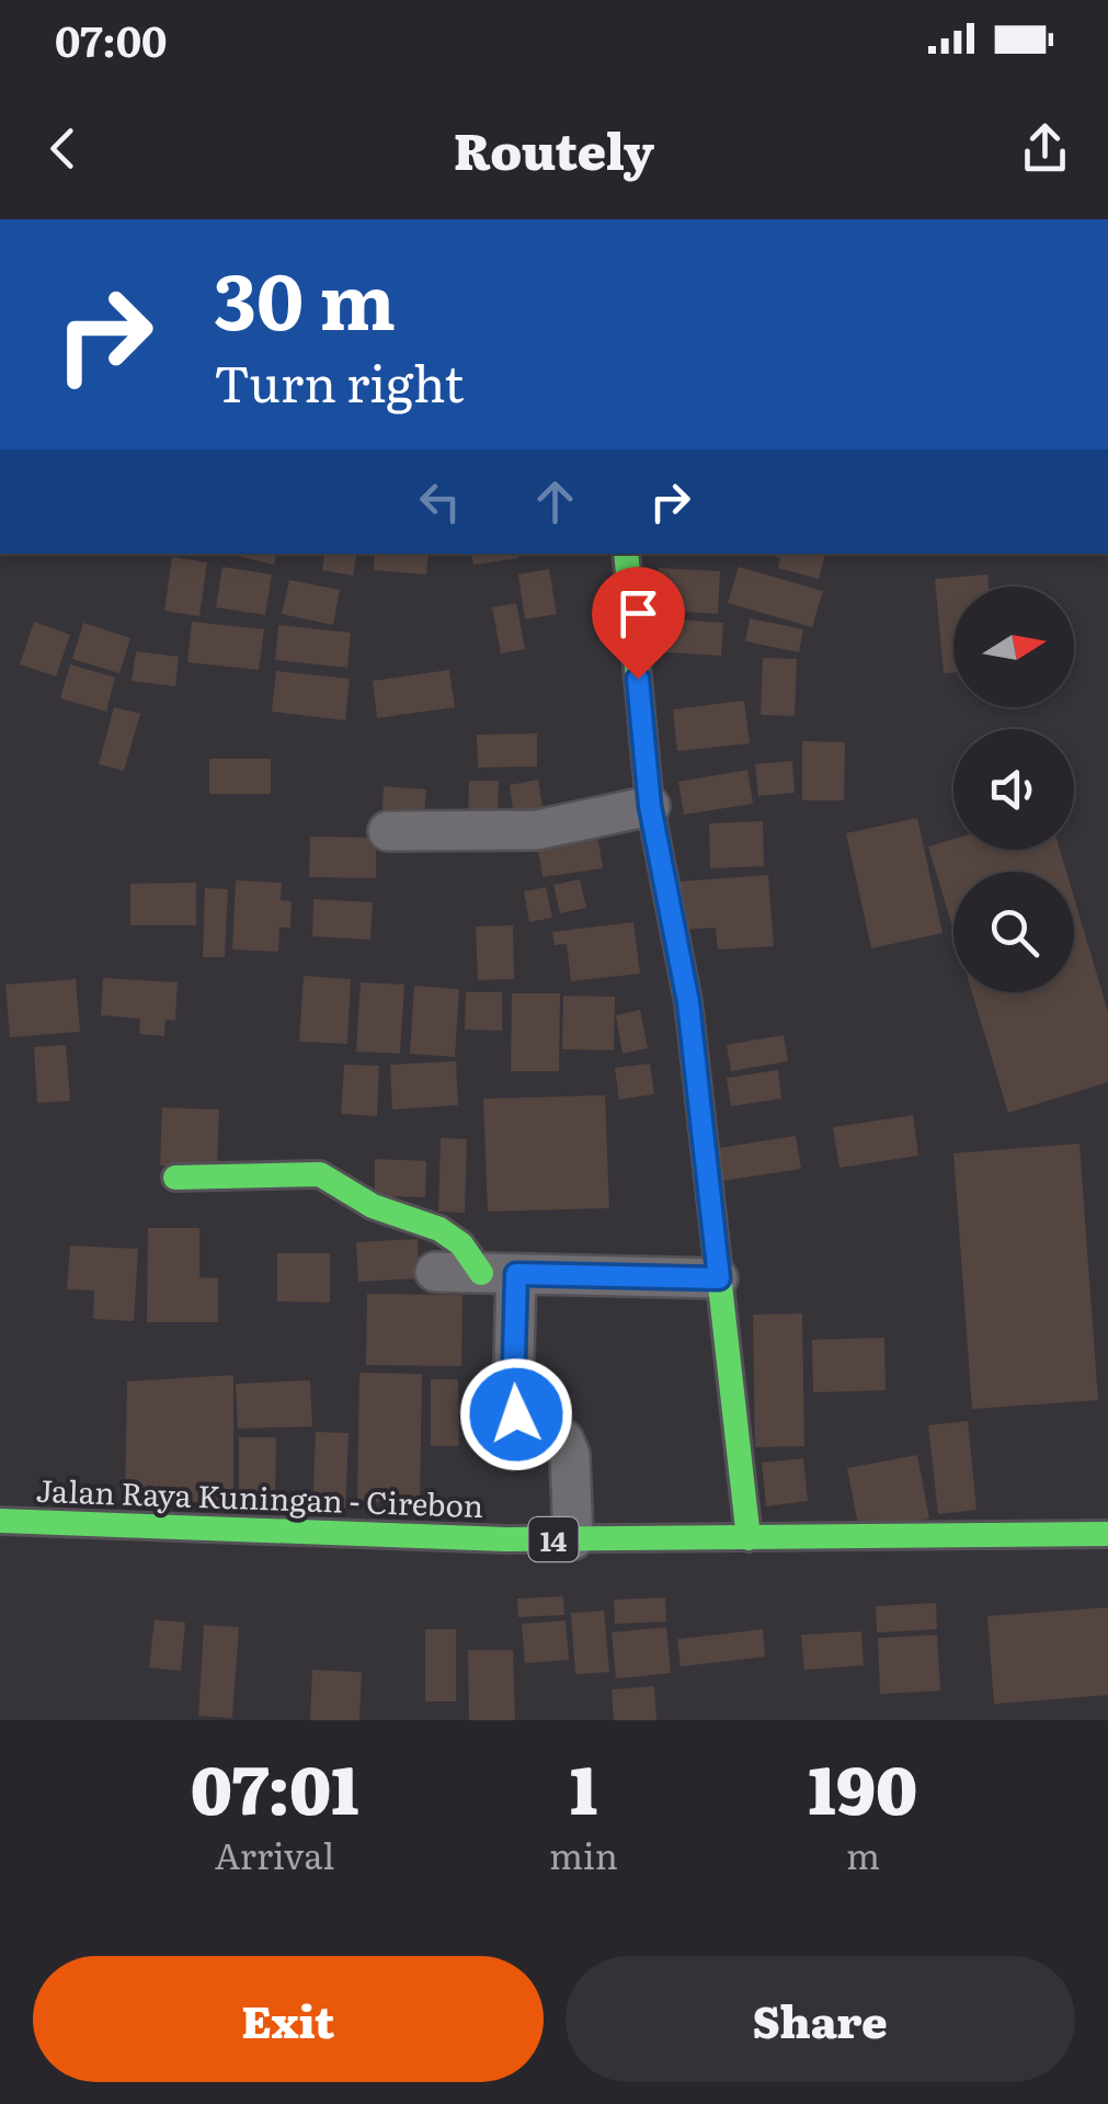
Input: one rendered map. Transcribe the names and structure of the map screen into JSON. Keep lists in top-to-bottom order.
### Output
{
  "streets": {
    "main road": ["Jalan Raya Kuningan - Cirebon", "14"]
  },
  "north": "right",
  "page": {
    "status": "07:00",
    "header": "Routely",
    "turn": ["30 m", "Turn right"],
    "eta": [
      "07:01",
      "Arrival",
      "1",
      "min",
      "190",
      "m"
    ],
    "buttons": ["Exit", "Share"]
  }
}
